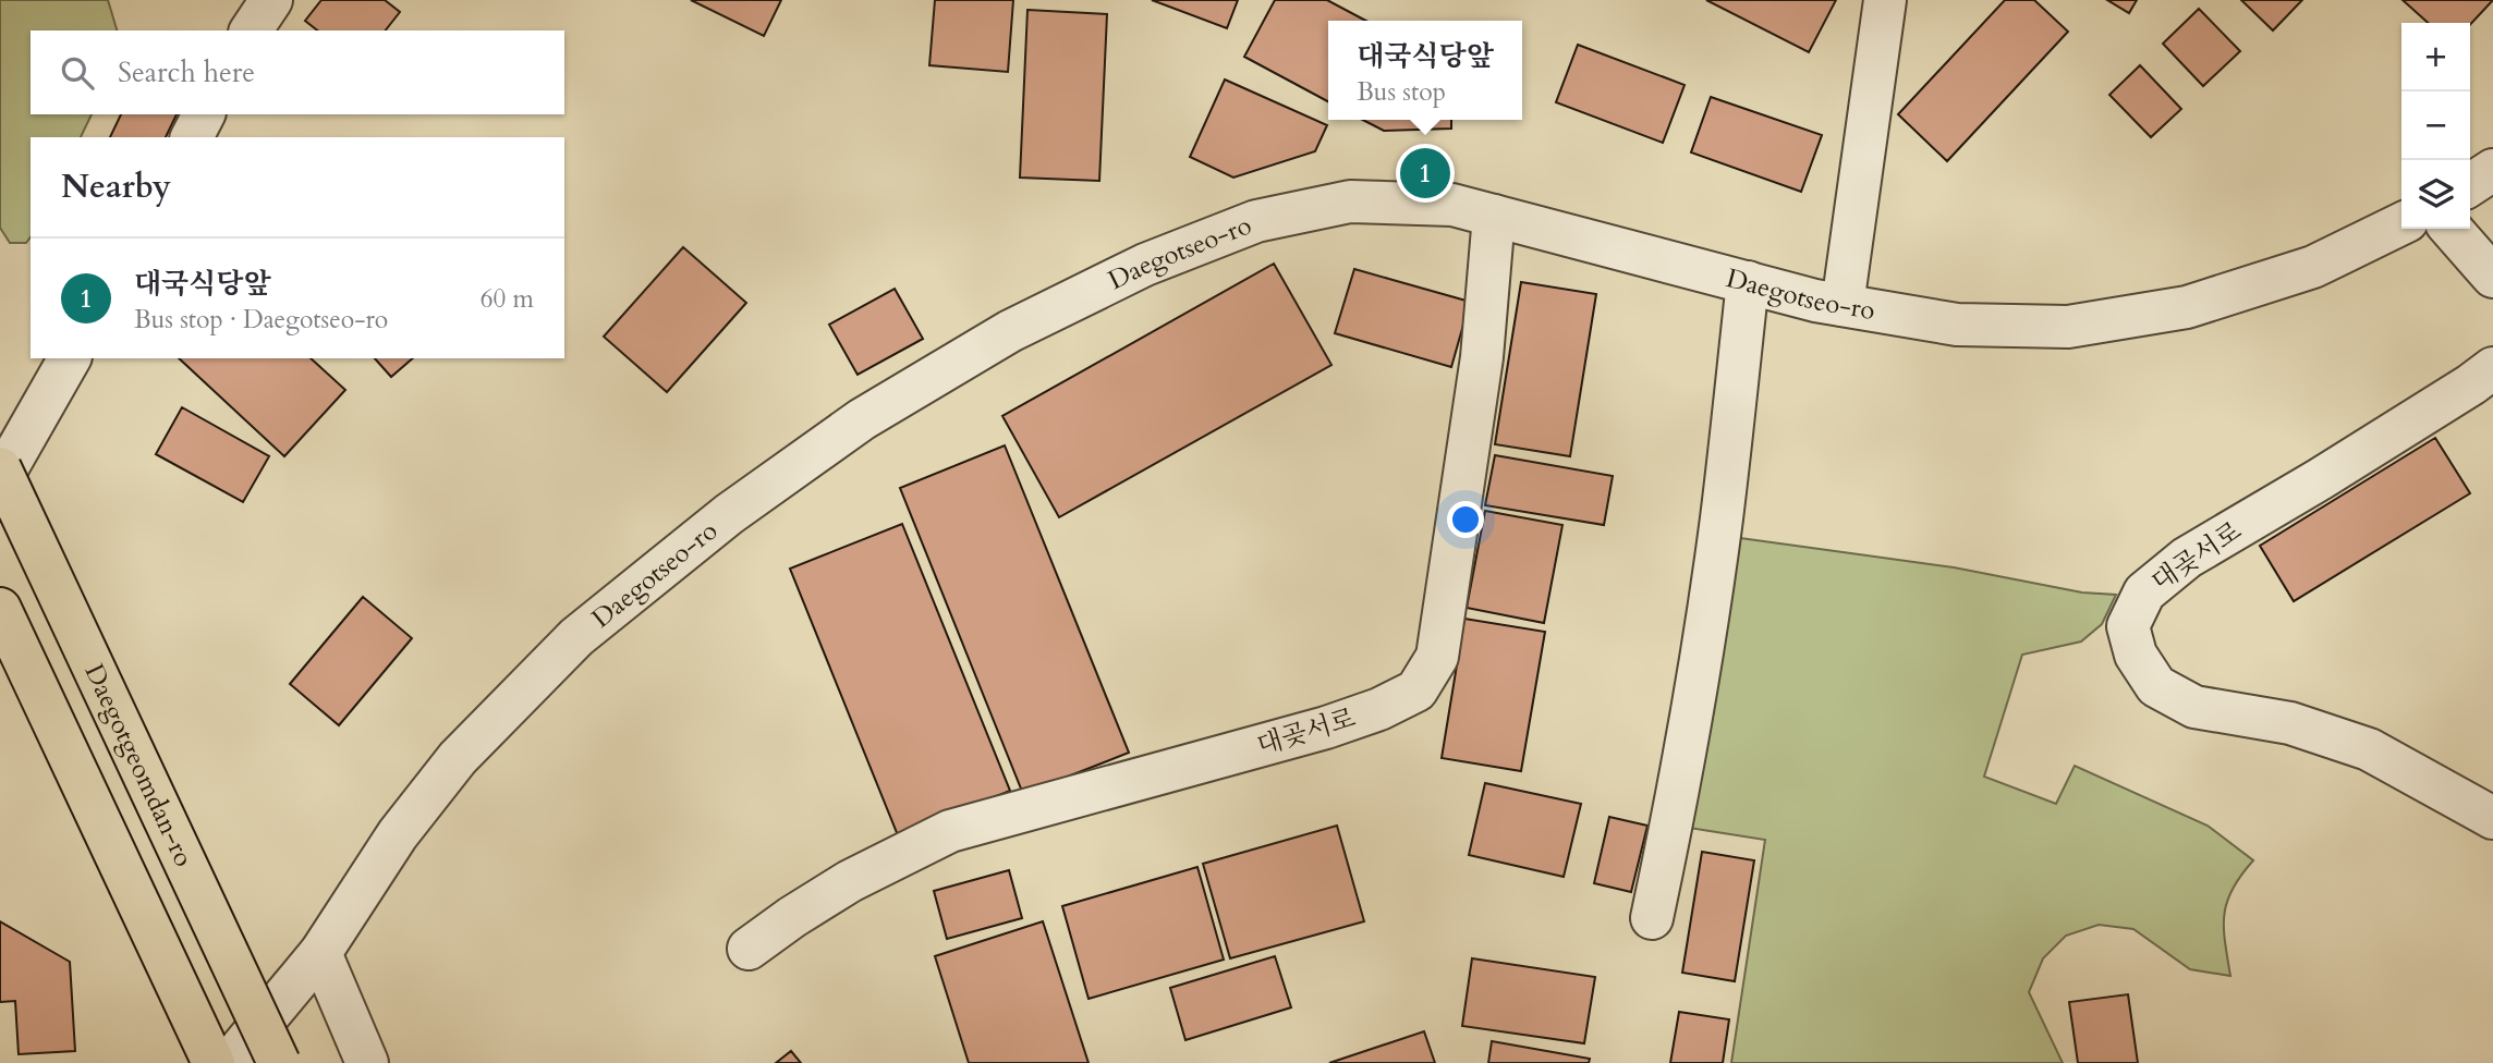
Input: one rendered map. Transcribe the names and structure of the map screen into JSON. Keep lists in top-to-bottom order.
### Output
{
  "streets": {
    "main road": ["Daegotgeomdan-ro"],
    "street": ["Daegotseo-ro", "대곶서로"]
  },
  "crossings": [
    ["Daegotseo-ro", "대곶서로"]
  ],
  "page": {
    "popup": ["대국식당앞", "Bus stop"],
    "map_buttons": ["+", "−"],
    "search": "Search here",
    "heading": "Nearby",
    "pins": "1",
    "list": [
      {
        "mark": "1",
        "name": "대국식당앞",
        "note": "Bus stop · Daegotseo-ro",
        "value": "60 m"
      }
    ]
  }
}
